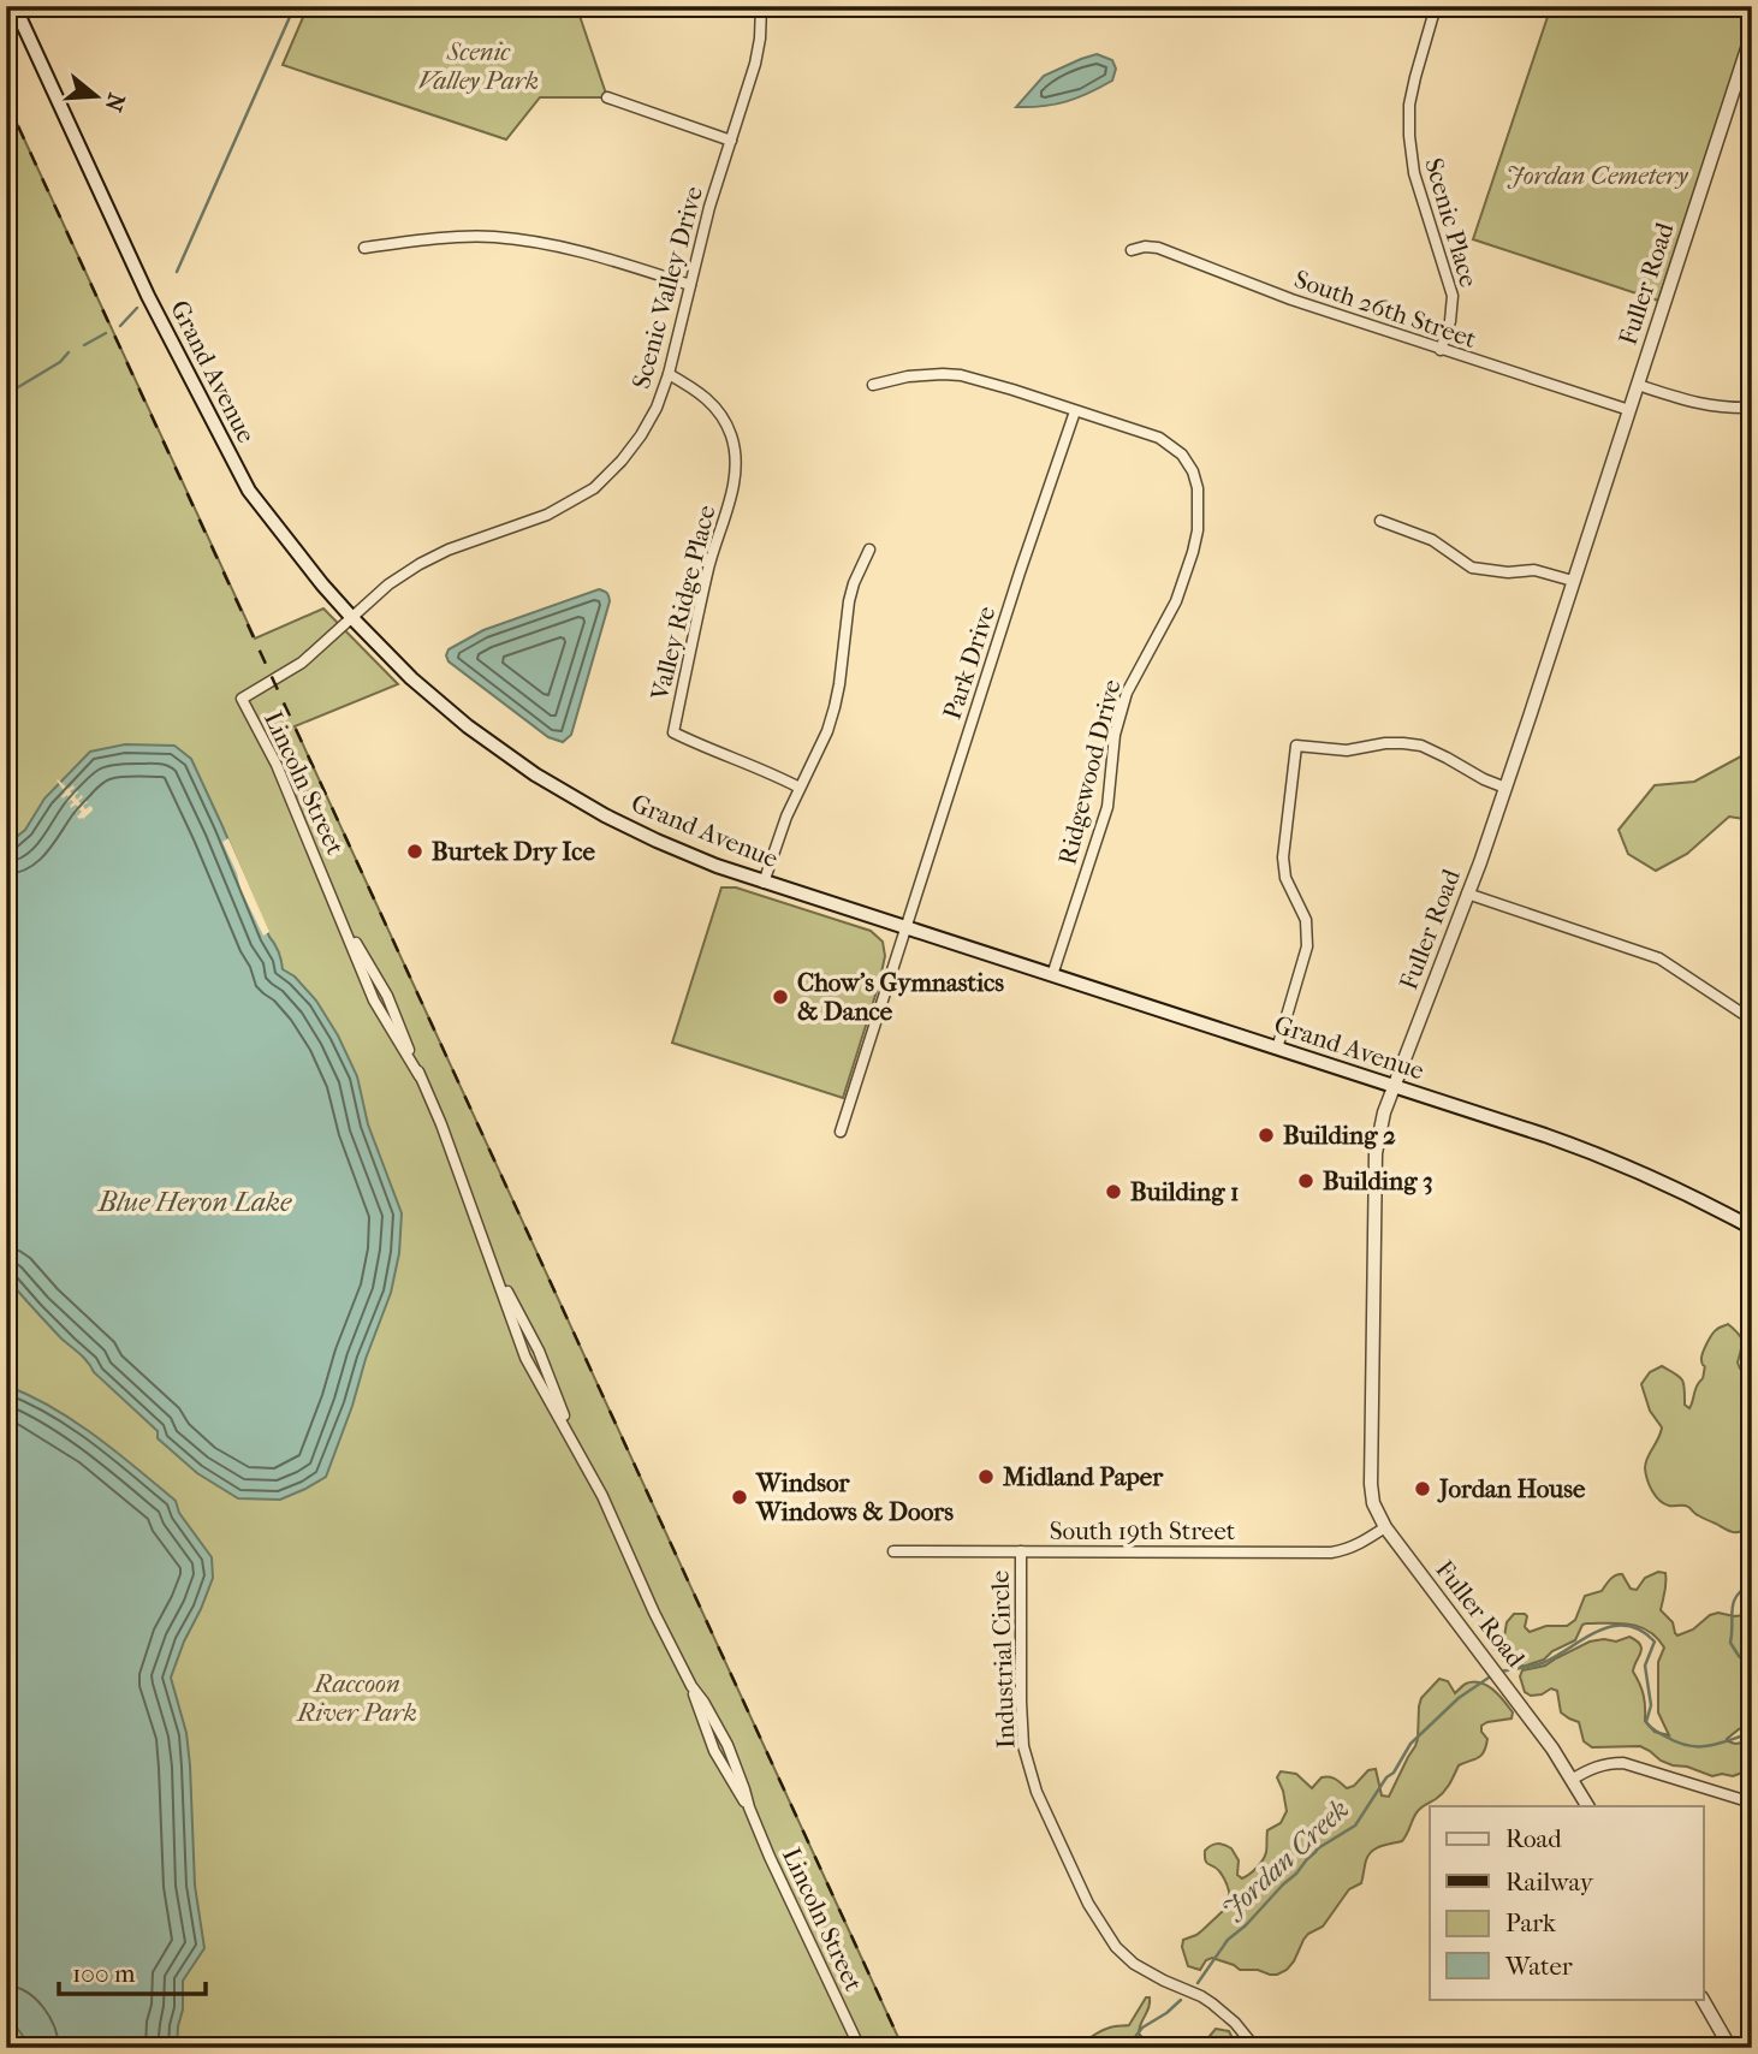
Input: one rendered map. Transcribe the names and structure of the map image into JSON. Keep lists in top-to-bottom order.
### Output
{
  "streets": {
    "main road": ["Grand Avenue"],
    "street": [
      "Scenic Place",
      "Fuller Road",
      "Scenic Valley Drive",
      "South 26th Street",
      "Valley Ridge Place",
      "Park Drive",
      "Ridgewood Drive",
      "Lincoln Street",
      "South 19th Street",
      "Industrial Circle"
    ]
  },
  "crossings": [
    ["Scenic Place", "South 26th Street"],
    ["Fuller Road", "South 26th Street"],
    ["Fuller Road", "Grand Avenue"],
    ["Fuller Road", "South 19th Street"],
    ["Scenic Valley Drive", "Grand Avenue"],
    ["Scenic Valley Drive", "Valley Ridge Place"],
    ["Scenic Valley Drive", "Lincoln Street"],
    ["Grand Avenue", "Park Drive"],
    ["Grand Avenue", "Ridgewood Drive"],
    ["Grand Avenue", "Lincoln Street"],
    ["Park Drive", "Ridgewood Drive"],
    ["South 19th Street", "Industrial Circle"]
  ],
  "water": ["Blue Heron Lake", "Jordan Creek"],
  "parks": ["Scenic Valley Park", "Jordan Cemetery", "Raccoon River Park"],
  "places": [
    "Burtek Dry Ice",
    "Chow's Gymnastics & Dance",
    "Building 2",
    "Building 3",
    "Building 1",
    "Midland Paper",
    "Jordan House",
    "Windsor Windows & Doors"
  ],
  "legend": [
    "Road",
    "Railway",
    "Park",
    "Water"
  ],
  "scale_bar": "100 m",
  "north": "right"
}
